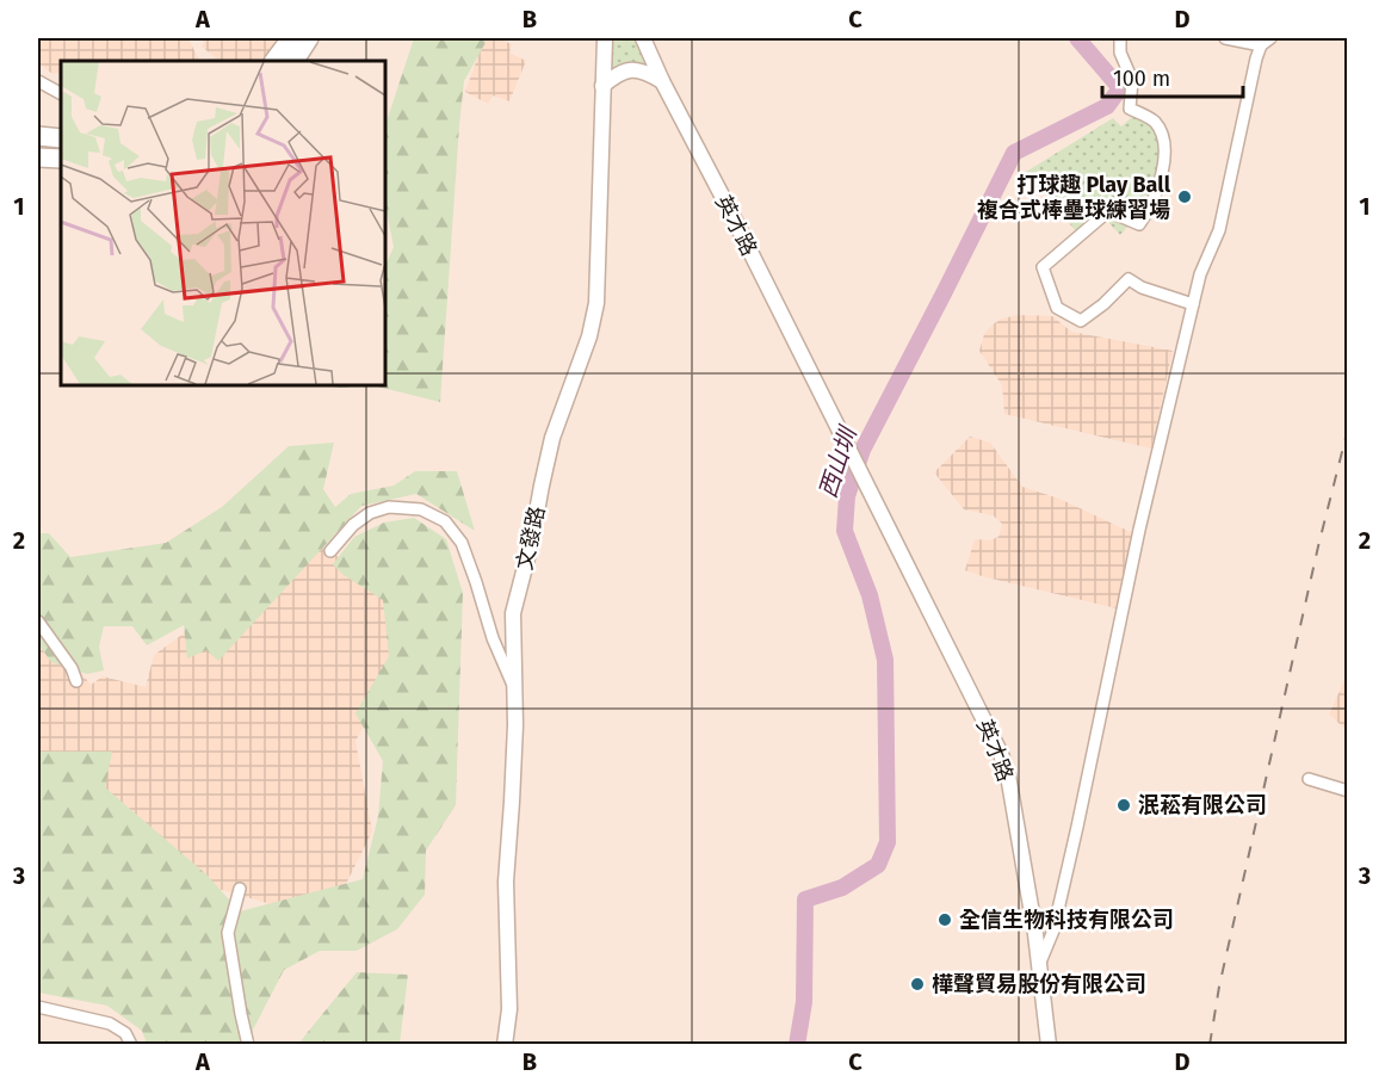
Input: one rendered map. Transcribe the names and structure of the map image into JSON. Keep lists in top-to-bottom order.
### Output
{
  "streets": {
    "street": ["英才路", "文發路"]
  },
  "water": ["西山圳"],
  "places": [
    "打球趣 Play Ball 複合式棒壘球練習場",
    "泯菘有限公司",
    "全信生物科技有限公司",
    "樺聲貿易股份有限公司"
  ],
  "scale_bar": "100 m",
  "grid": {
    "columns": [
      "A",
      "B",
      "C",
      "D"
    ],
    "rows": ["1", "2", "3"]
  }
}
